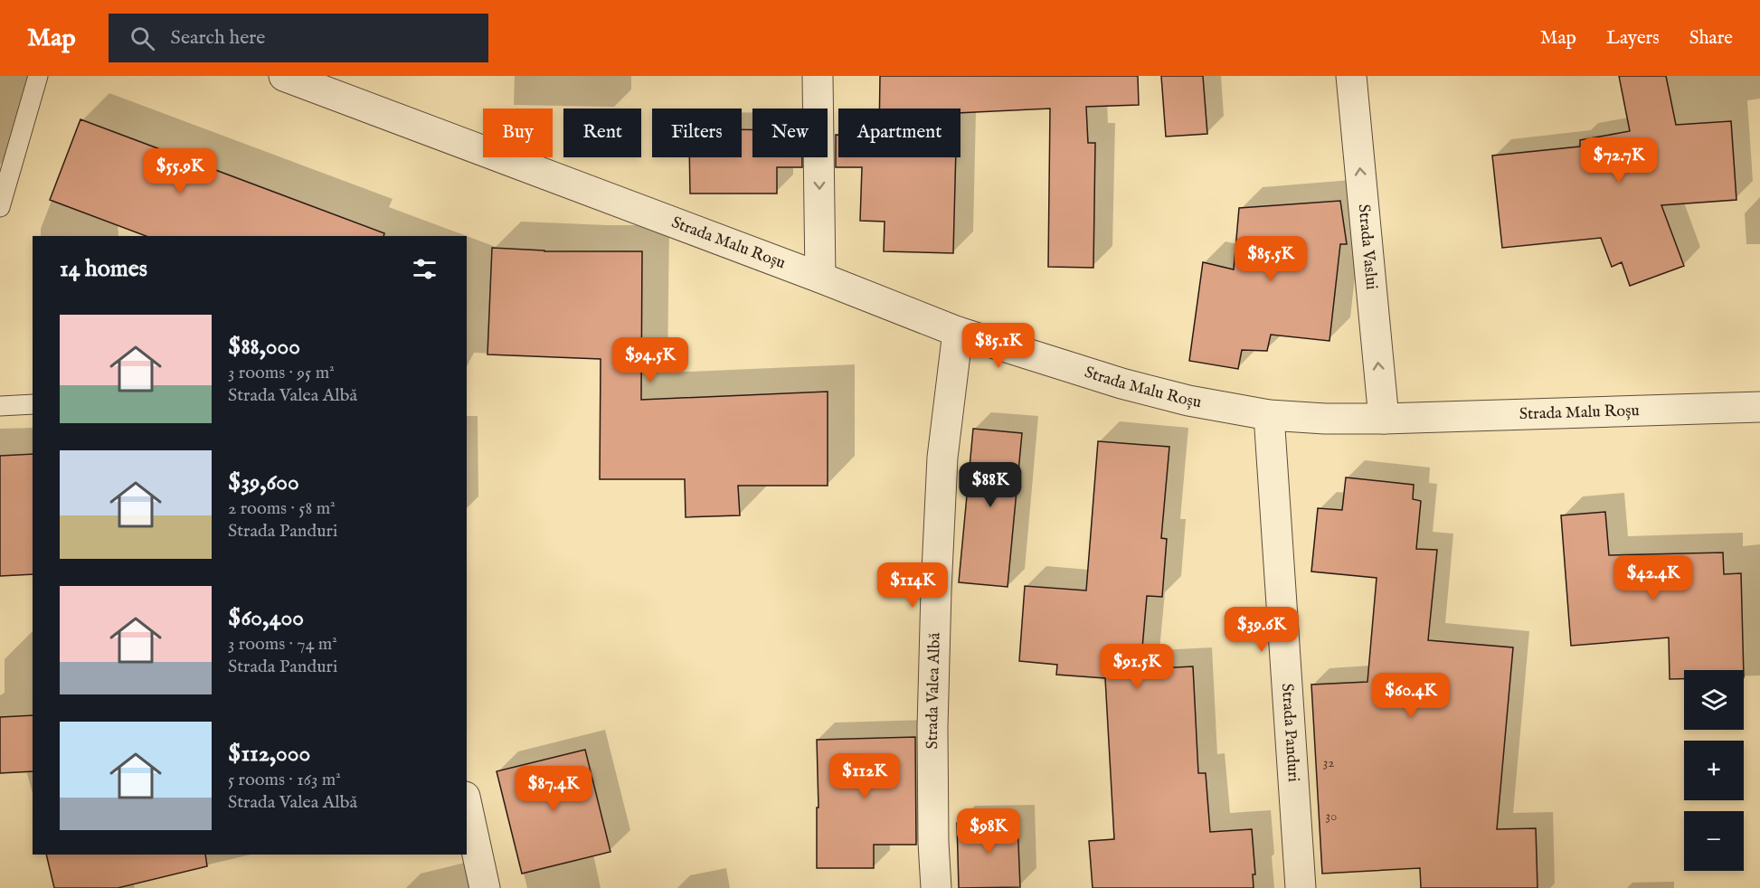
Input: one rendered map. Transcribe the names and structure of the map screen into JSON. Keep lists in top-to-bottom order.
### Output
{
  "streets": {
    "street": [
      "Strada Malu Roșu",
      "Strada Vaslui",
      "Strada Valea Albă",
      "Strada Panduri"
    ]
  },
  "crossings": [
    ["Strada Malu Roșu", "Strada Vaslui"],
    ["Strada Malu Roșu", "Strada Valea Albă"],
    ["Strada Malu Roșu", "Strada Panduri"]
  ],
  "one_way": ["Strada Vaslui"],
  "house_numbers": ["32", "30"],
  "page": {
    "header": "Map",
    "search": "Search here",
    "nav": ["Map", "Layers", "Share"],
    "chip": [
      "Buy",
      "Rent",
      "Filters",
      "New",
      "Apartment"
    ],
    "price": [
      "$72.7K",
      "$55.9K",
      "$85.5K",
      "$85.1K",
      "$94.5K",
      "$88K",
      "$42.4K",
      "$114K",
      "$39.6K",
      "$91.5K",
      "$60.4K",
      "$112K",
      "$87.4K",
      "$98K"
    ],
    "heading": "14 homes",
    "list": [
      {
        "name": "$88,000",
        "note": "3 rooms · 95 m² · Strada Valea Albă"
      },
      {
        "name": "$39,600",
        "note": "2 rooms · 58 m² · Strada Panduri"
      },
      {
        "name": "$60,400",
        "note": "3 rooms · 74 m² · Strada Panduri"
      },
      {
        "name": "$112,000",
        "note": "5 rooms · 163 m² · Strada Valea Albă"
      }
    ],
    "map_buttons": ["+", "−"]
  }
}
